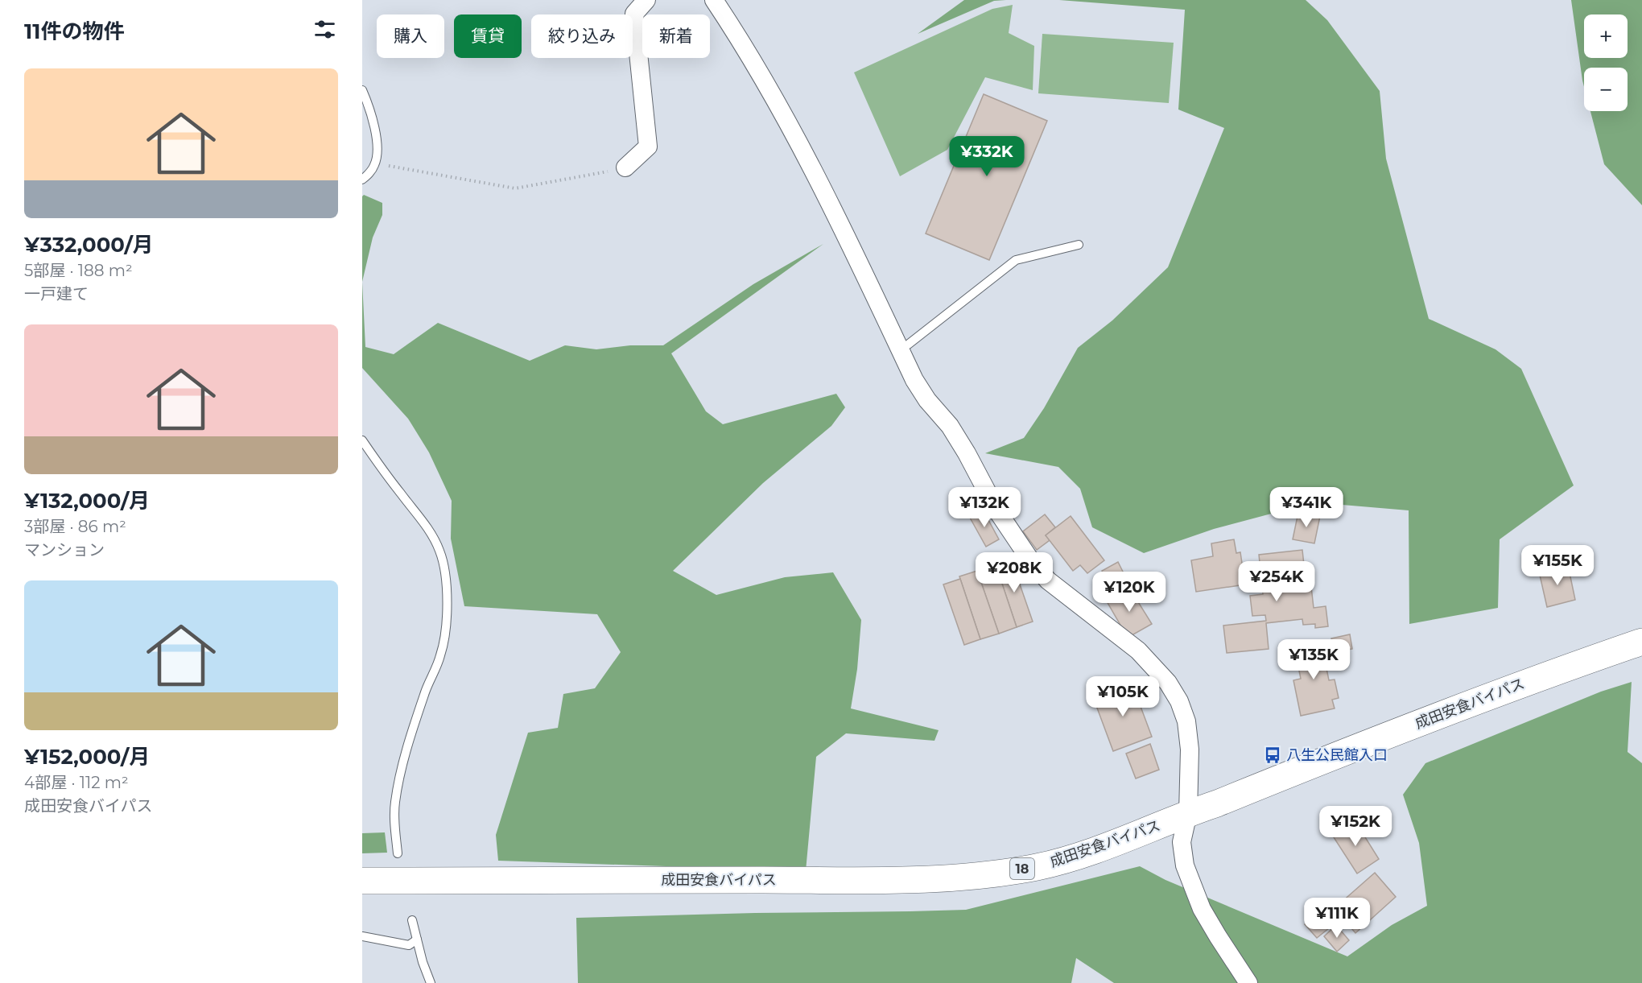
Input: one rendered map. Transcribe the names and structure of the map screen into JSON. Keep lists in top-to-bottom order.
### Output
{
  "streets": {
    "main road": ["成田安食バイパス", "18"]
  },
  "places": {
    "bus stop": ["八生公民館入口"]
  },
  "page": {
    "heading": "11件の物件",
    "map_buttons": ["+", "−"],
    "chip": [
      "購入",
      "賃貸",
      "絞り込み",
      "新着"
    ],
    "list": [
      {
        "name": "¥332,000/月",
        "note": "5部屋 · 188 m² · 一戸建て"
      },
      {
        "name": "¥132,000/月",
        "note": "3部屋 · 86 m² · マンション"
      },
      {
        "name": "¥152,000/月",
        "note": "4部屋 · 112 m² · 成田安食バイパス"
      }
    ],
    "price": [
      "¥332K",
      "¥132K",
      "¥341K",
      "¥155K",
      "¥208K",
      "¥254K",
      "¥120K",
      "¥135K",
      "¥105K",
      "¥152K",
      "¥111K"
    ]
  }
}
